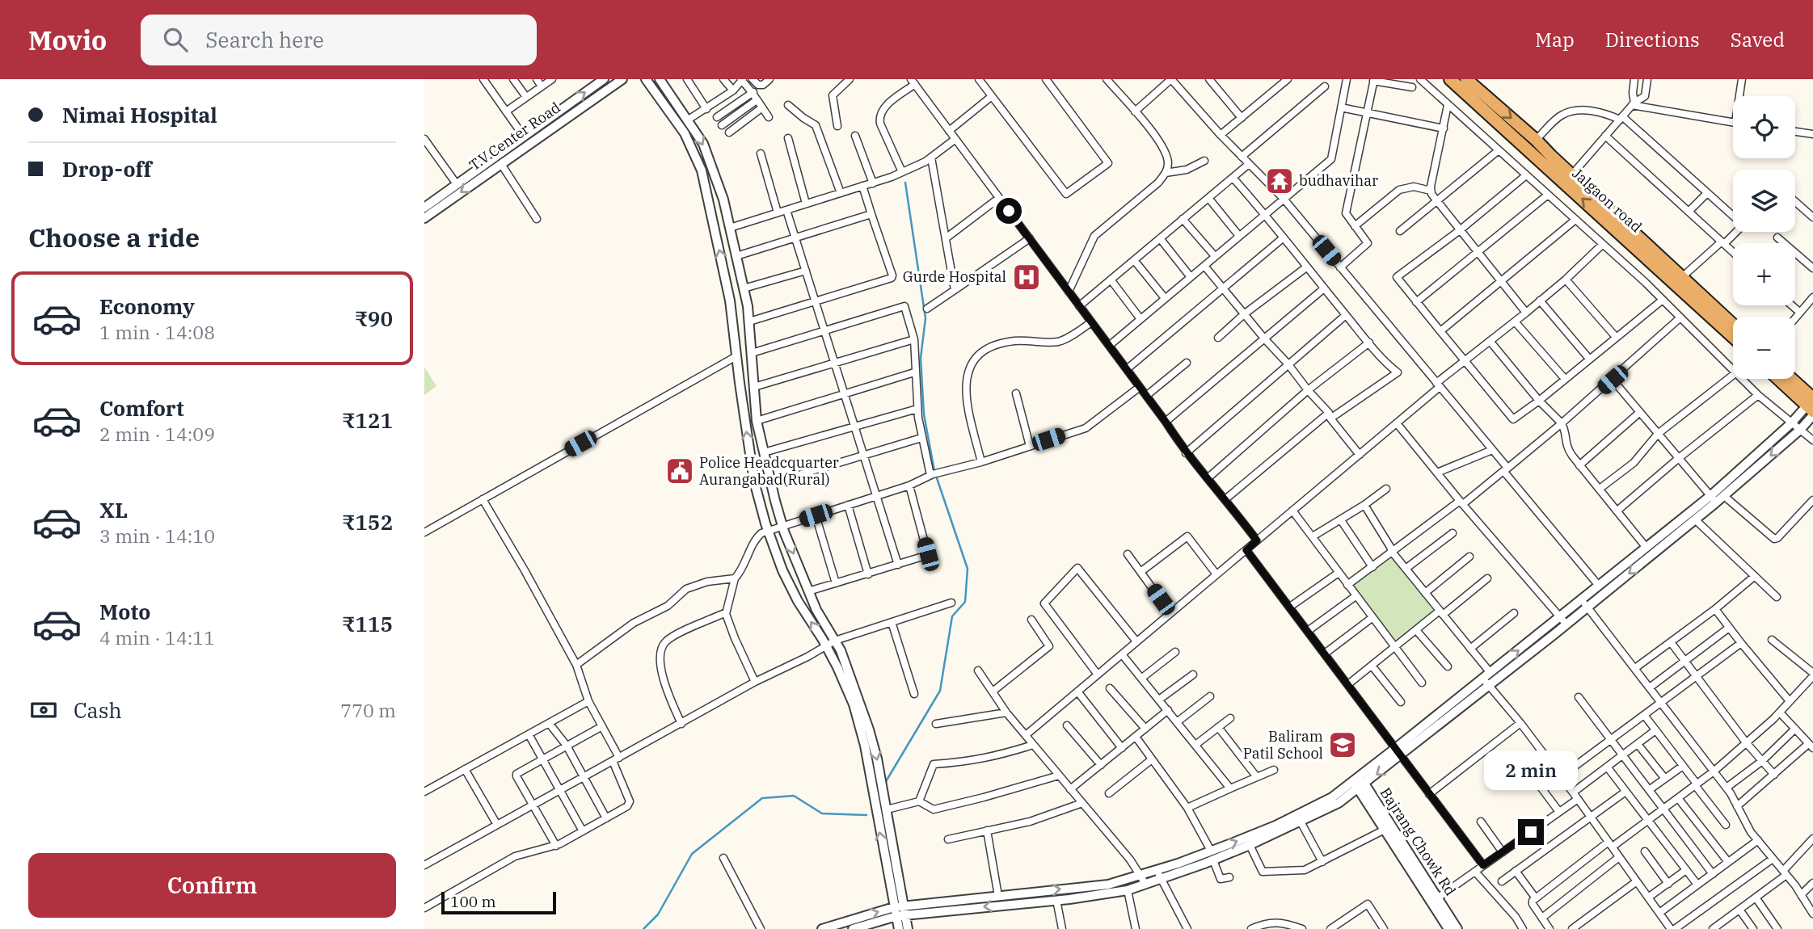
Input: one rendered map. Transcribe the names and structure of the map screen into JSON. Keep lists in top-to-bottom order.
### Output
{
  "streets": {
    "highway": ["Jalgaon road"],
    "street": ["T.V.Center Road", "Bajrang Chowk Rd"]
  },
  "places": {
    "temple": ["budhavihar"],
    "hospital": ["Gurde Hospital"],
    "public building": ["Police Headcquarter Aurangabad(Rural)"],
    "school or university": ["Baliram Patil School"]
  },
  "scale_bar": "100 m",
  "page": {
    "header": "Movio",
    "search": "Search here",
    "nav": ["Map", "Directions", "Saved"],
    "banner": ["Nimai Hospital", "Drop-off"],
    "map_buttons": ["+", "−"],
    "heading": "Choose a ride",
    "list": [
      {
        "name": "Economy",
        "note": "1 min · 14:08",
        "value": "₹90"
      },
      {
        "name": "Comfort",
        "note": "2 min · 14:09",
        "value": "₹121"
      },
      {
        "name": "XL",
        "note": "3 min · 14:10",
        "value": "₹152"
      },
      {
        "name": "Moto",
        "note": "4 min · 14:11",
        "value": "₹115"
      }
    ],
    "pay": ["Cash", "770 m"],
    "bubble": "2 min",
    "buttons": "Confirm",
    "scale": "100 m"
  }
}
